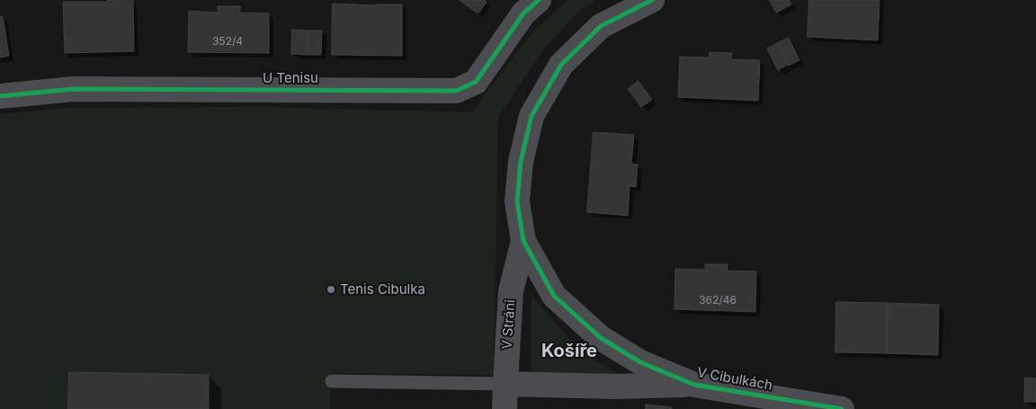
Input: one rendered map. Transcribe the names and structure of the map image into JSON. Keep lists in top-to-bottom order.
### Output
{
  "streets": {
    "street": ["U Tenisu", "V Stráni", "V Cibulkách"]
  },
  "crossings": [
    ["V Stráni", "V Cibulkách"]
  ],
  "districts": ["Košíře"],
  "places": ["Tenis Cibulka"],
  "house_numbers": ["352/4", "362/46"]
}
